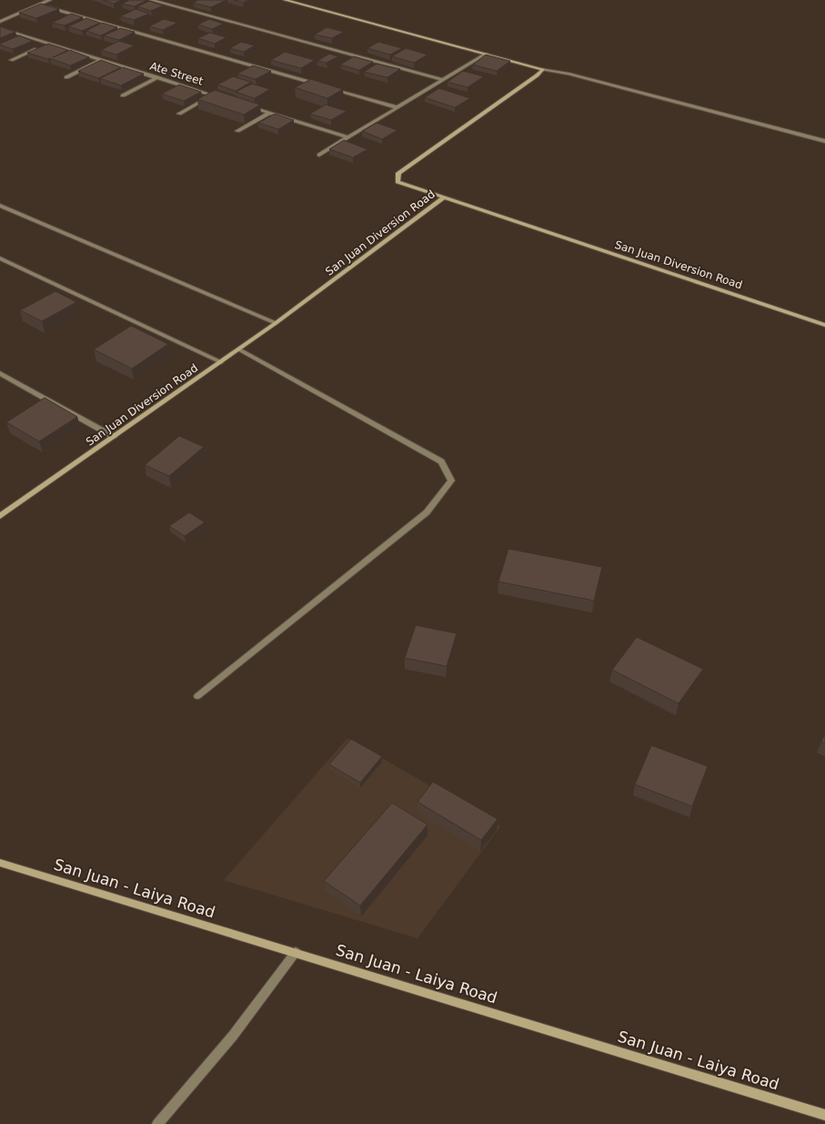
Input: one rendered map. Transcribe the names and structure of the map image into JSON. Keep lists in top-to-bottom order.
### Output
{
  "streets": {
    "street": ["Ate Street", "San Juan Diversion Road", "San Juan - Laiya Road"]
  }
}
